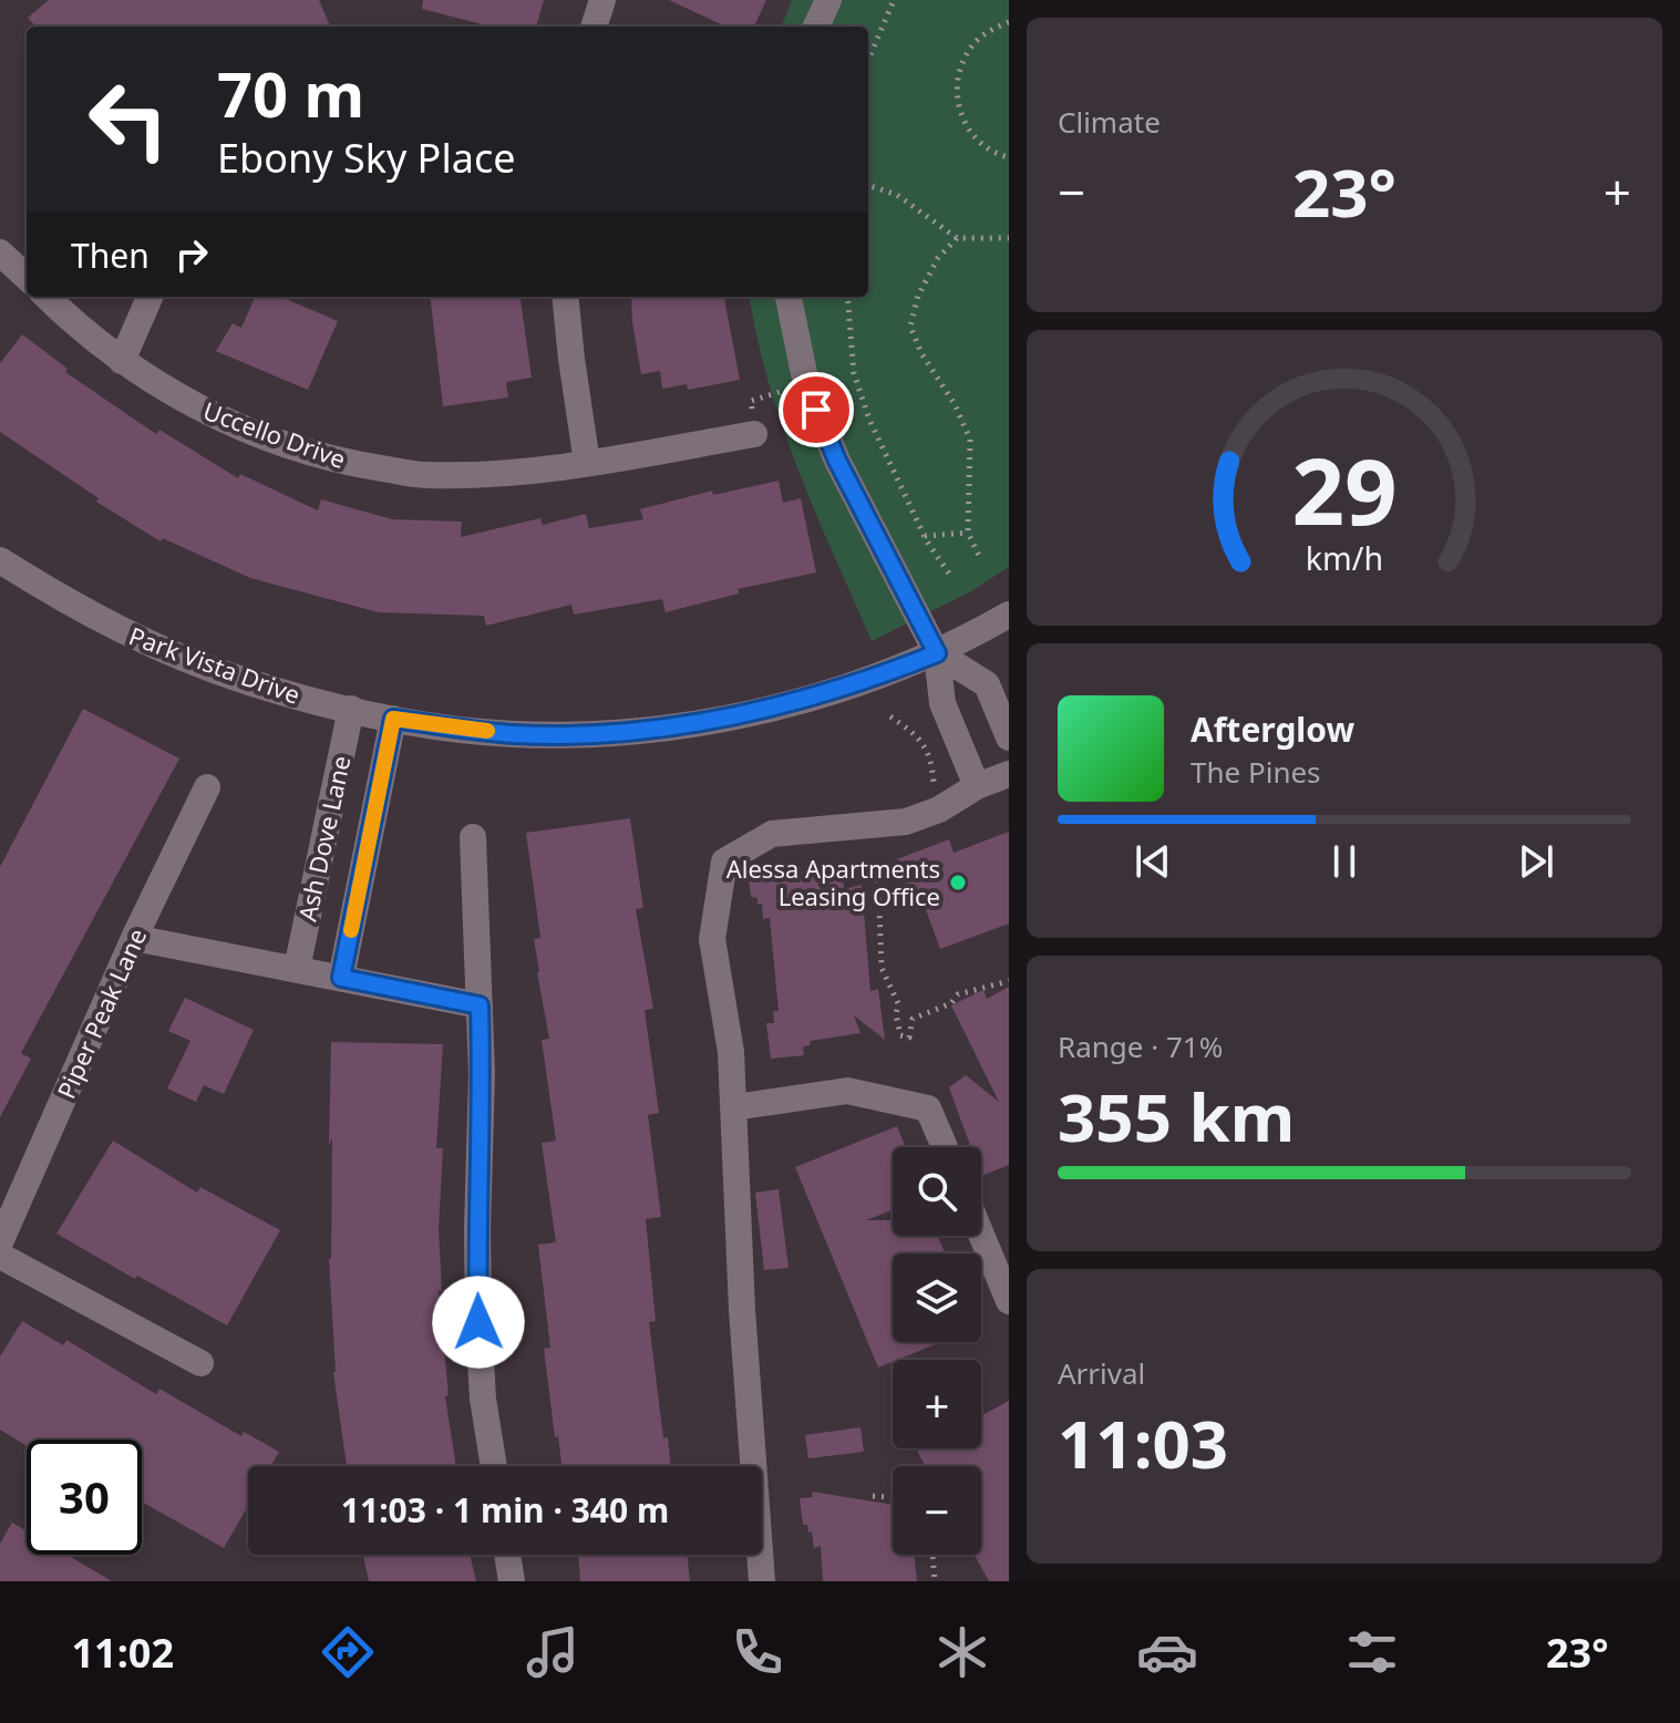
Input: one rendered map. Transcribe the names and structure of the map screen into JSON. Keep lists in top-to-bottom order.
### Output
{
  "streets": {
    "street": [
      "Uccello Drive",
      "Park Vista Drive",
      "Ash Dove Lane",
      "Piper Peak Lane"
    ]
  },
  "crossings": [
    ["Park Vista Drive", "Ash Dove Lane"]
  ],
  "places": ["Alessa Apartments Leasing Office"],
  "page": {
    "tile": [
      "Climate",
      ["Range · 71%", "355 km"],
      ["Arrival", "11:03"]
    ],
    "turn": ["70 m", "Ebony Sky Place"],
    "heat": ["−", "23°", "+"],
    "then": "Then",
    "song": ["Afterglow", "The Pines"],
    "map_buttons": ["+", "−"],
    "limit": "30",
    "trip": "11:03 · 1 min · 340 m",
    "tabs": ["11:02", "23°"],
    "gauge": ["29", "km/h"]
  }
}
